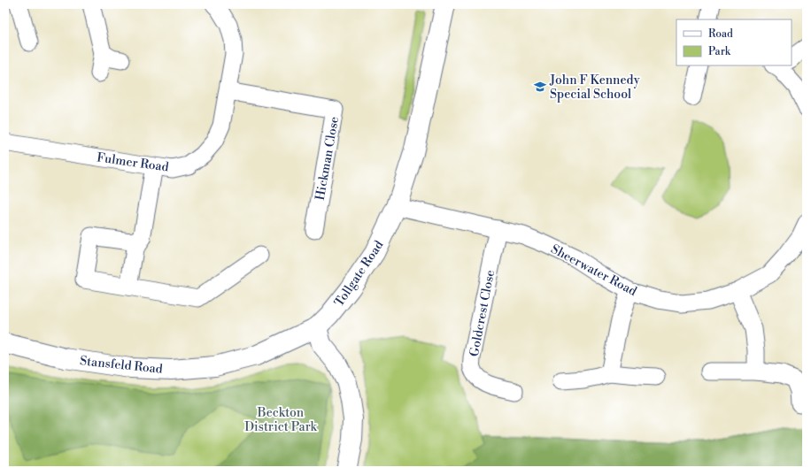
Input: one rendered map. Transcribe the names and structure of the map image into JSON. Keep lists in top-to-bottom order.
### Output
{
  "streets": {
    "street": [
      "Hickman Close",
      "Fulmer Road",
      "Sheerwater Road",
      "Tollgate Road",
      "Goldcrest Close",
      "Stansfeld Road"
    ]
  },
  "crossings": [
    ["Hickman Close", "Fulmer Road"],
    ["Sheerwater Road", "Tollgate Road"],
    ["Sheerwater Road", "Goldcrest Close"],
    ["Tollgate Road", "Stansfeld Road"]
  ],
  "parks": ["Beckton District Park"],
  "places": {
    "school or university": ["John F Kennedy Special School"]
  },
  "legend": ["Road", "Park"]
}
